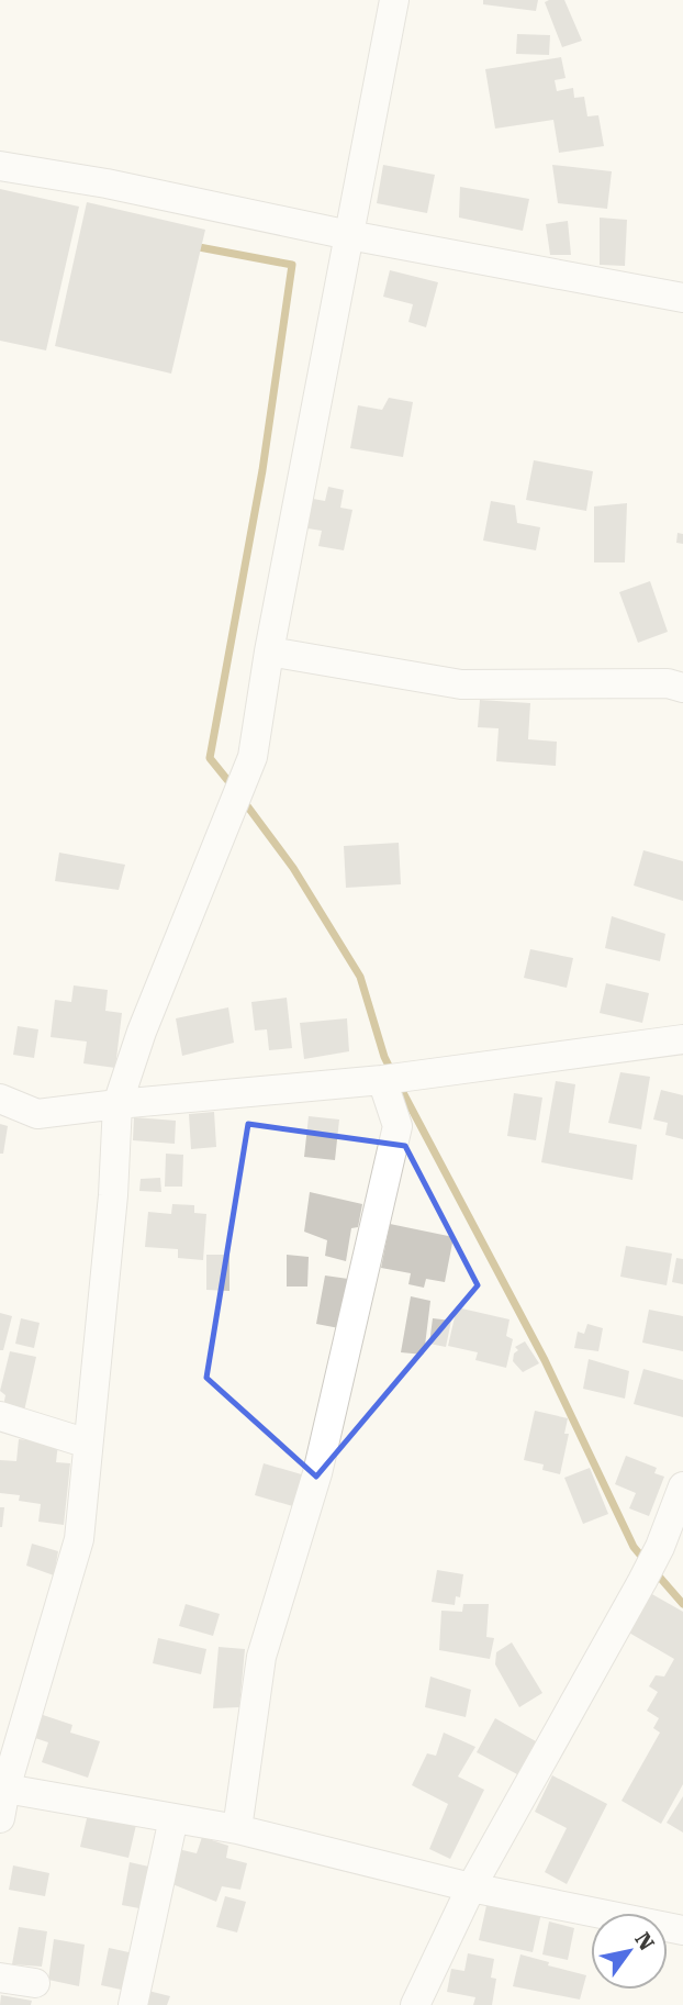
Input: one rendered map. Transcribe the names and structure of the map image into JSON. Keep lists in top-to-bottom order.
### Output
{
  "north": "top right"
}
